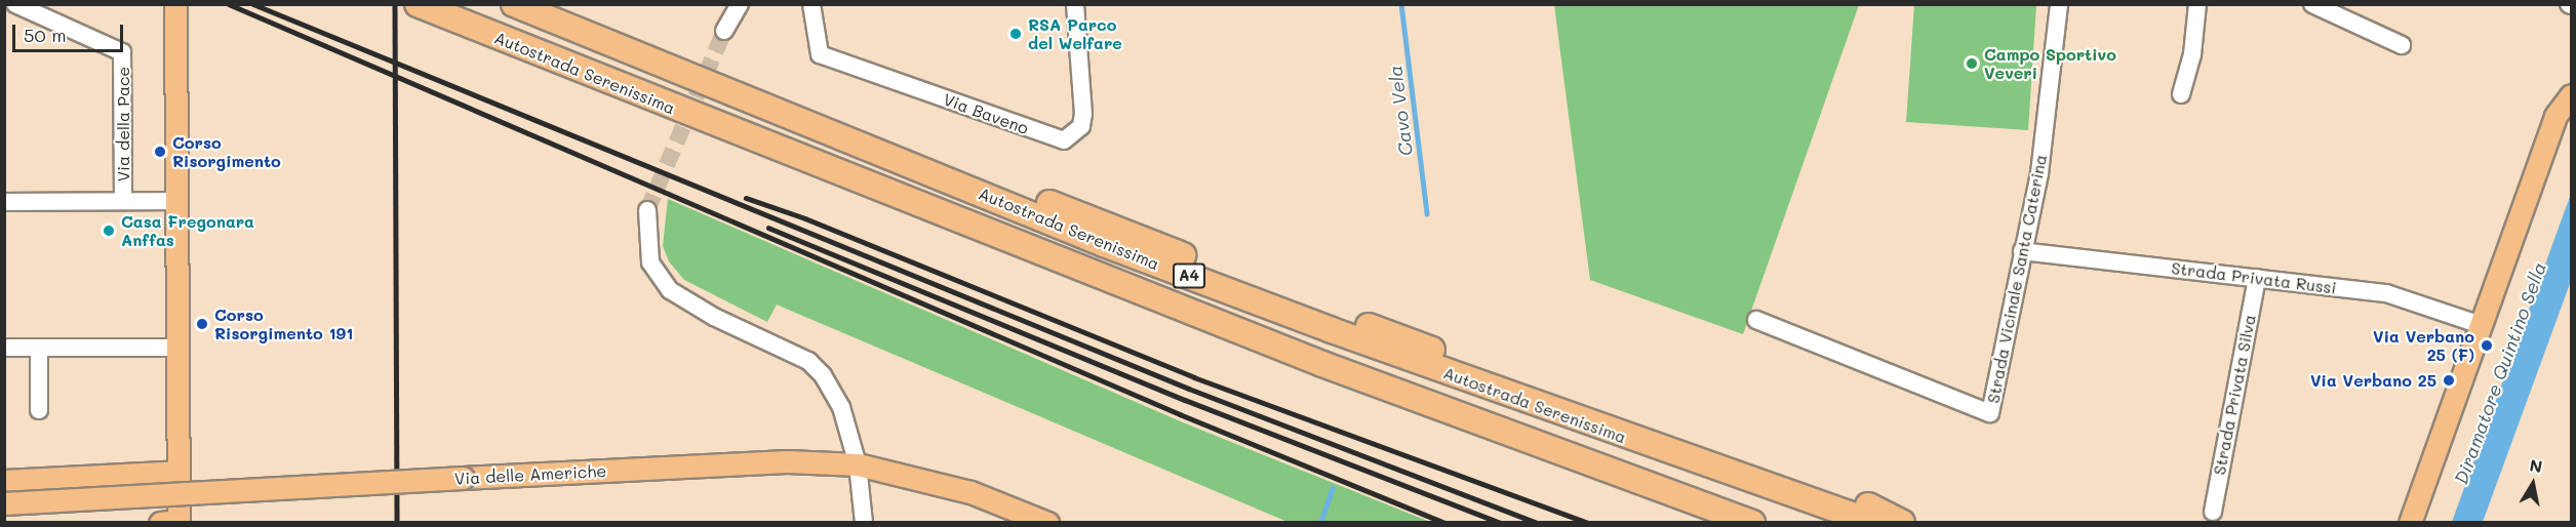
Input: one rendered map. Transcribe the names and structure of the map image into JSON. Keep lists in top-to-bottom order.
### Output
{
  "streets": {
    "highway": ["Autostrada Serenissima", "A4"],
    "main road": ["Via delle Americhe"],
    "street": [
      "Via Baveno",
      "Via della Pace",
      "Strada Privata Russi",
      "Strada Vicinale Santa Caterina",
      "Strada Privata Silva"
    ]
  },
  "crossings": [
    ["Strada Privata Russi", "Strada Vicinale Santa Caterina"],
    ["Strada Privata Russi", "Strada Privata Silva"]
  ],
  "water": ["Cavo Vela", "Diramatore Quintino Sella"],
  "places": [
    "RSA Parco del Welfare",
    "Campo Sportivo Veveri",
    "Corso Risorgimento",
    "Casa Fregonara Anffas",
    "Corso Risorgimento 191",
    "Via Verbano 25 (F)",
    "Via Verbano 25"
  ],
  "scale_bar": "50 m",
  "north": "top"
}
